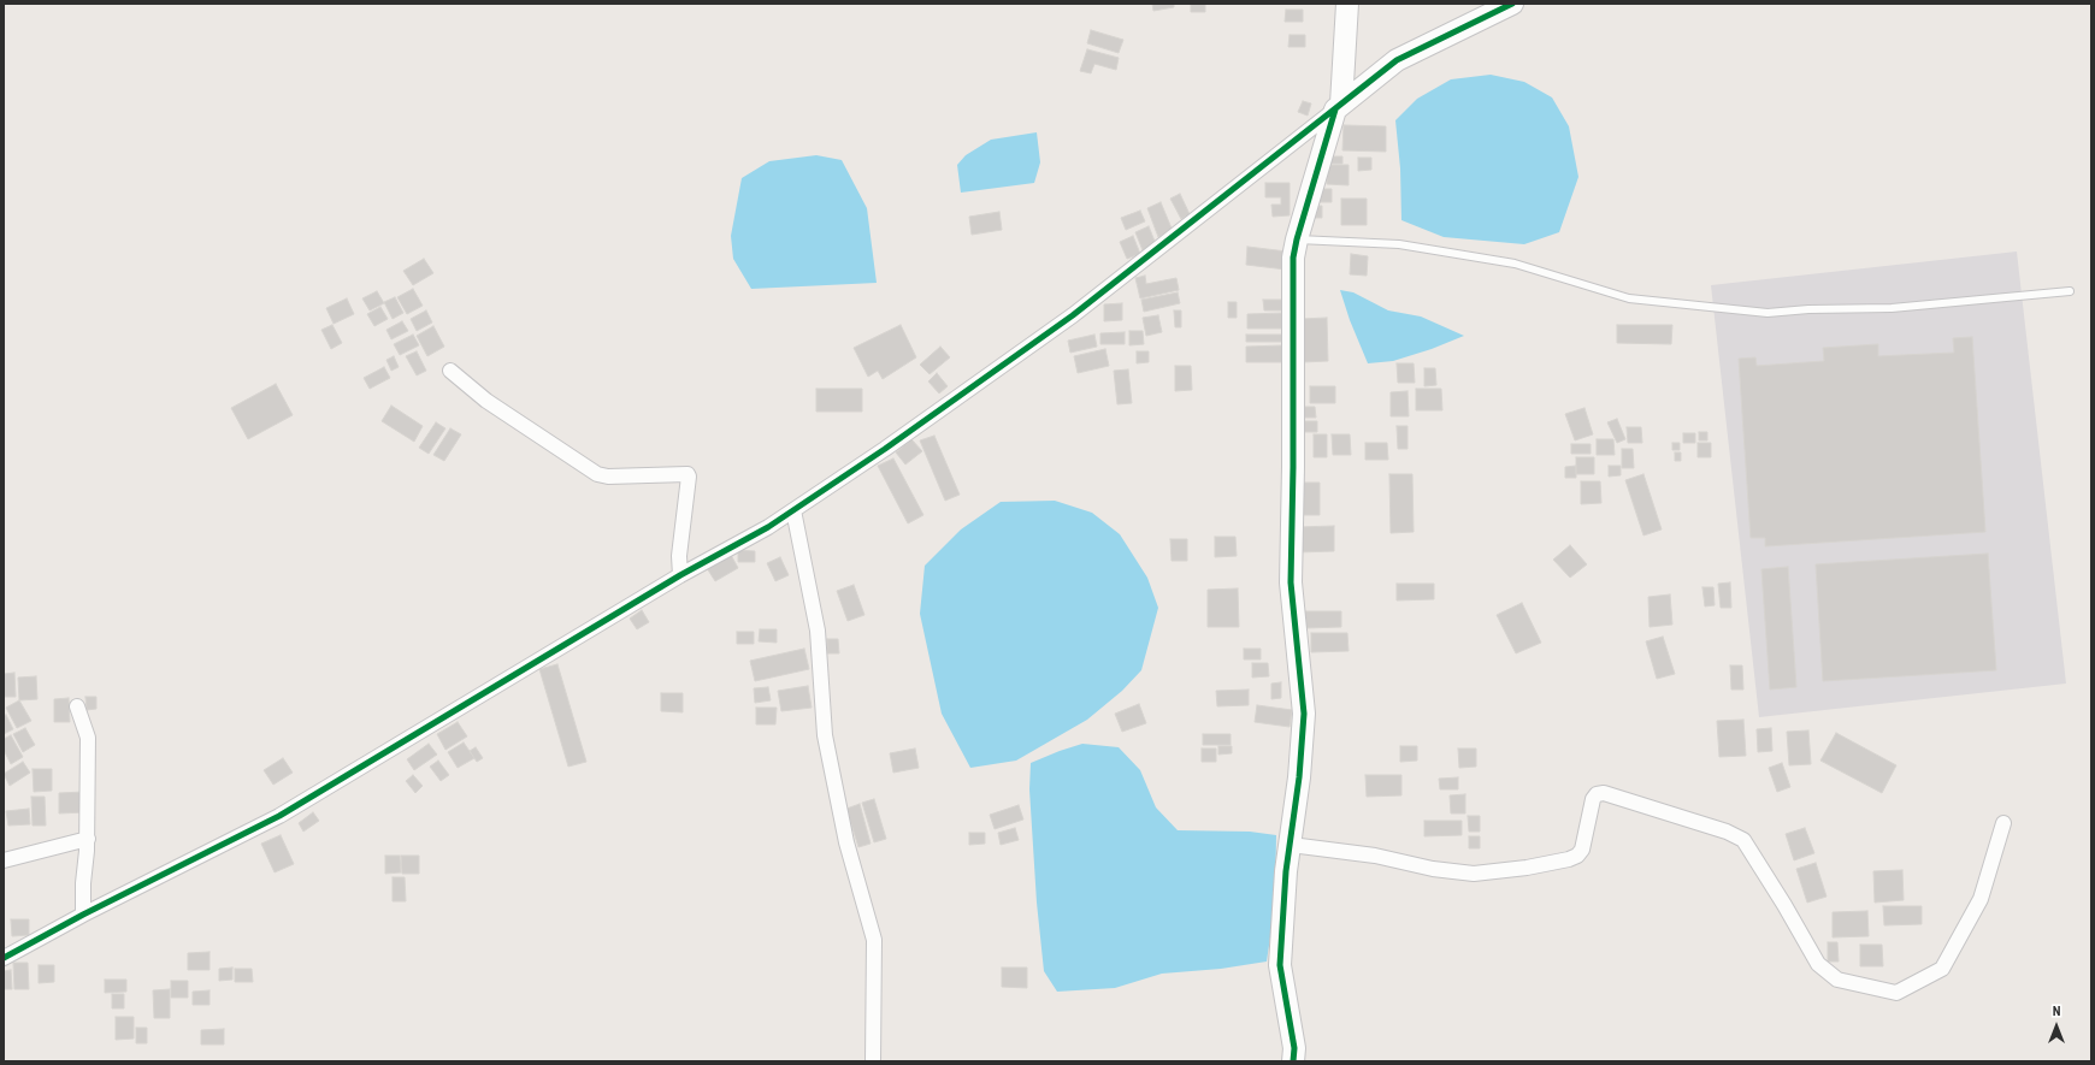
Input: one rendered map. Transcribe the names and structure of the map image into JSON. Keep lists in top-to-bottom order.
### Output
{
  "north": "top"
}
